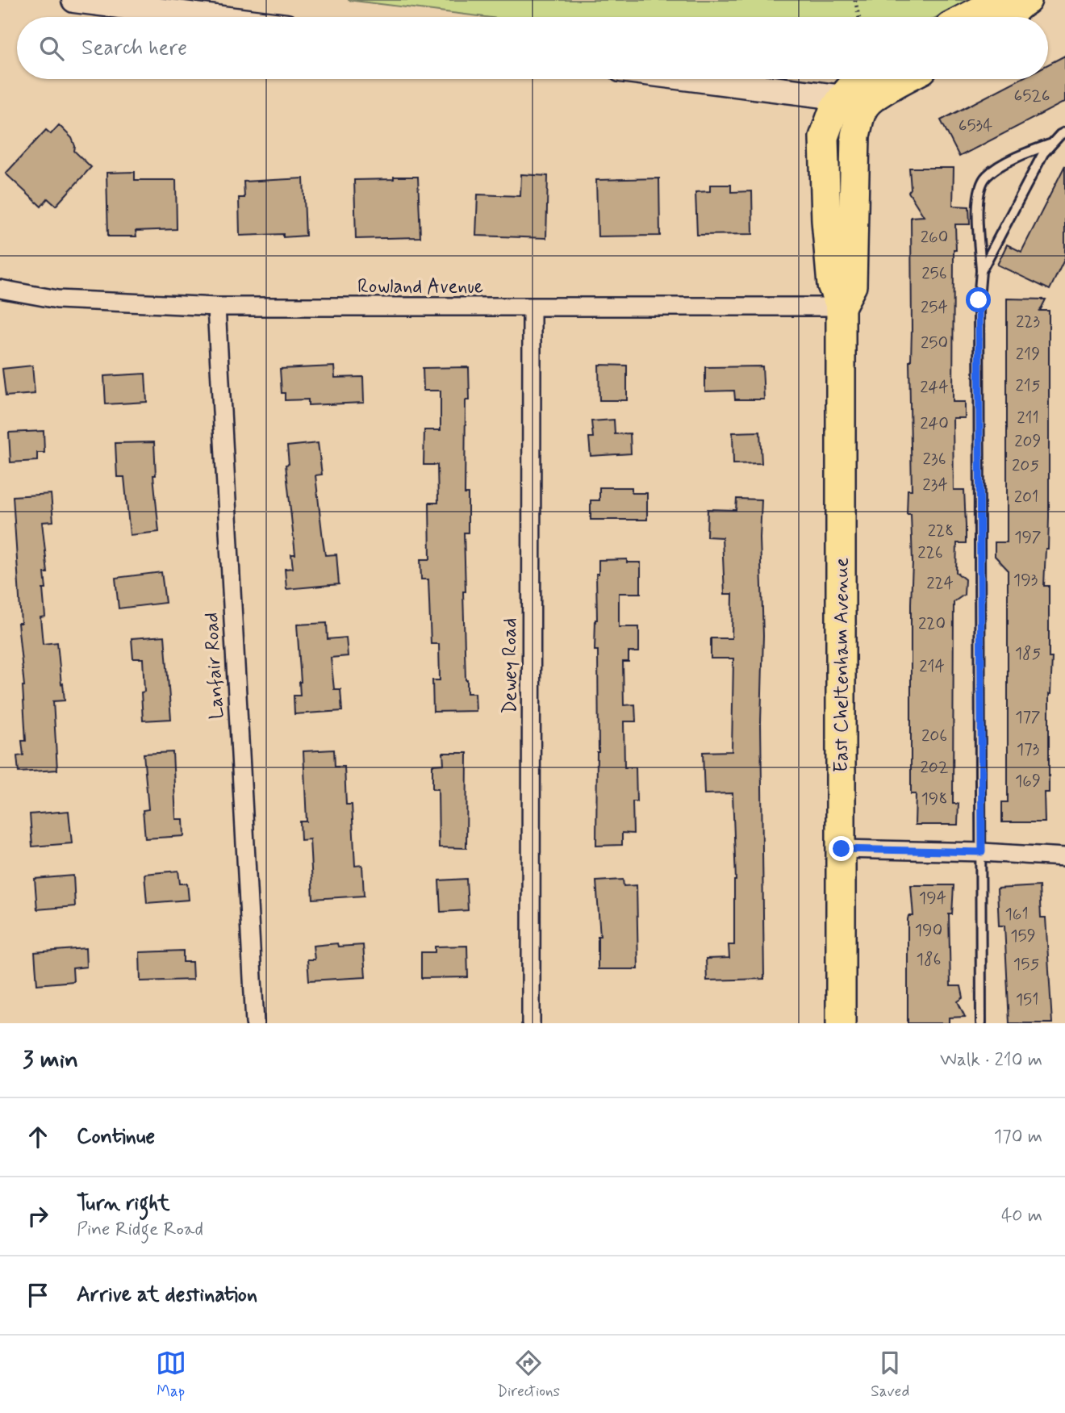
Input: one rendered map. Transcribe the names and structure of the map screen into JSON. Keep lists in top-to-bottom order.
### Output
{
  "streets": {
    "highway": ["East Cheltenham Avenue"],
    "street": ["Rowland Avenue", "Lanfair Road", "Dewey Road"]
  },
  "crossings": [
    ["Rowland Avenue", "East Cheltenham Avenue"],
    ["Rowland Avenue", "Lanfair Road"],
    ["Rowland Avenue", "Dewey Road"]
  ],
  "house_numbers": [
    "6526",
    "6534",
    "260",
    "256",
    "254",
    "223",
    "250",
    "219",
    "215",
    "244",
    "211",
    "240",
    "209",
    "236",
    "205",
    "234",
    "201",
    "228",
    "197",
    "226",
    "193",
    "224",
    "220",
    "185",
    "214",
    "177",
    "206",
    "173",
    "202",
    "169",
    "198",
    "194",
    "161",
    "190",
    "159",
    "186",
    "155",
    "151"
  ],
  "page": {
    "search": "Search here",
    "heading": ["3 min", "Walk · 210 m"],
    "list": [
      ["Continue", "170 m"],
      ["Turn right", "Pine Ridge Road", "40 m"],
      "Arrive at destination"
    ],
    "nav": ["Map", "Directions", "Saved"]
  }
}
